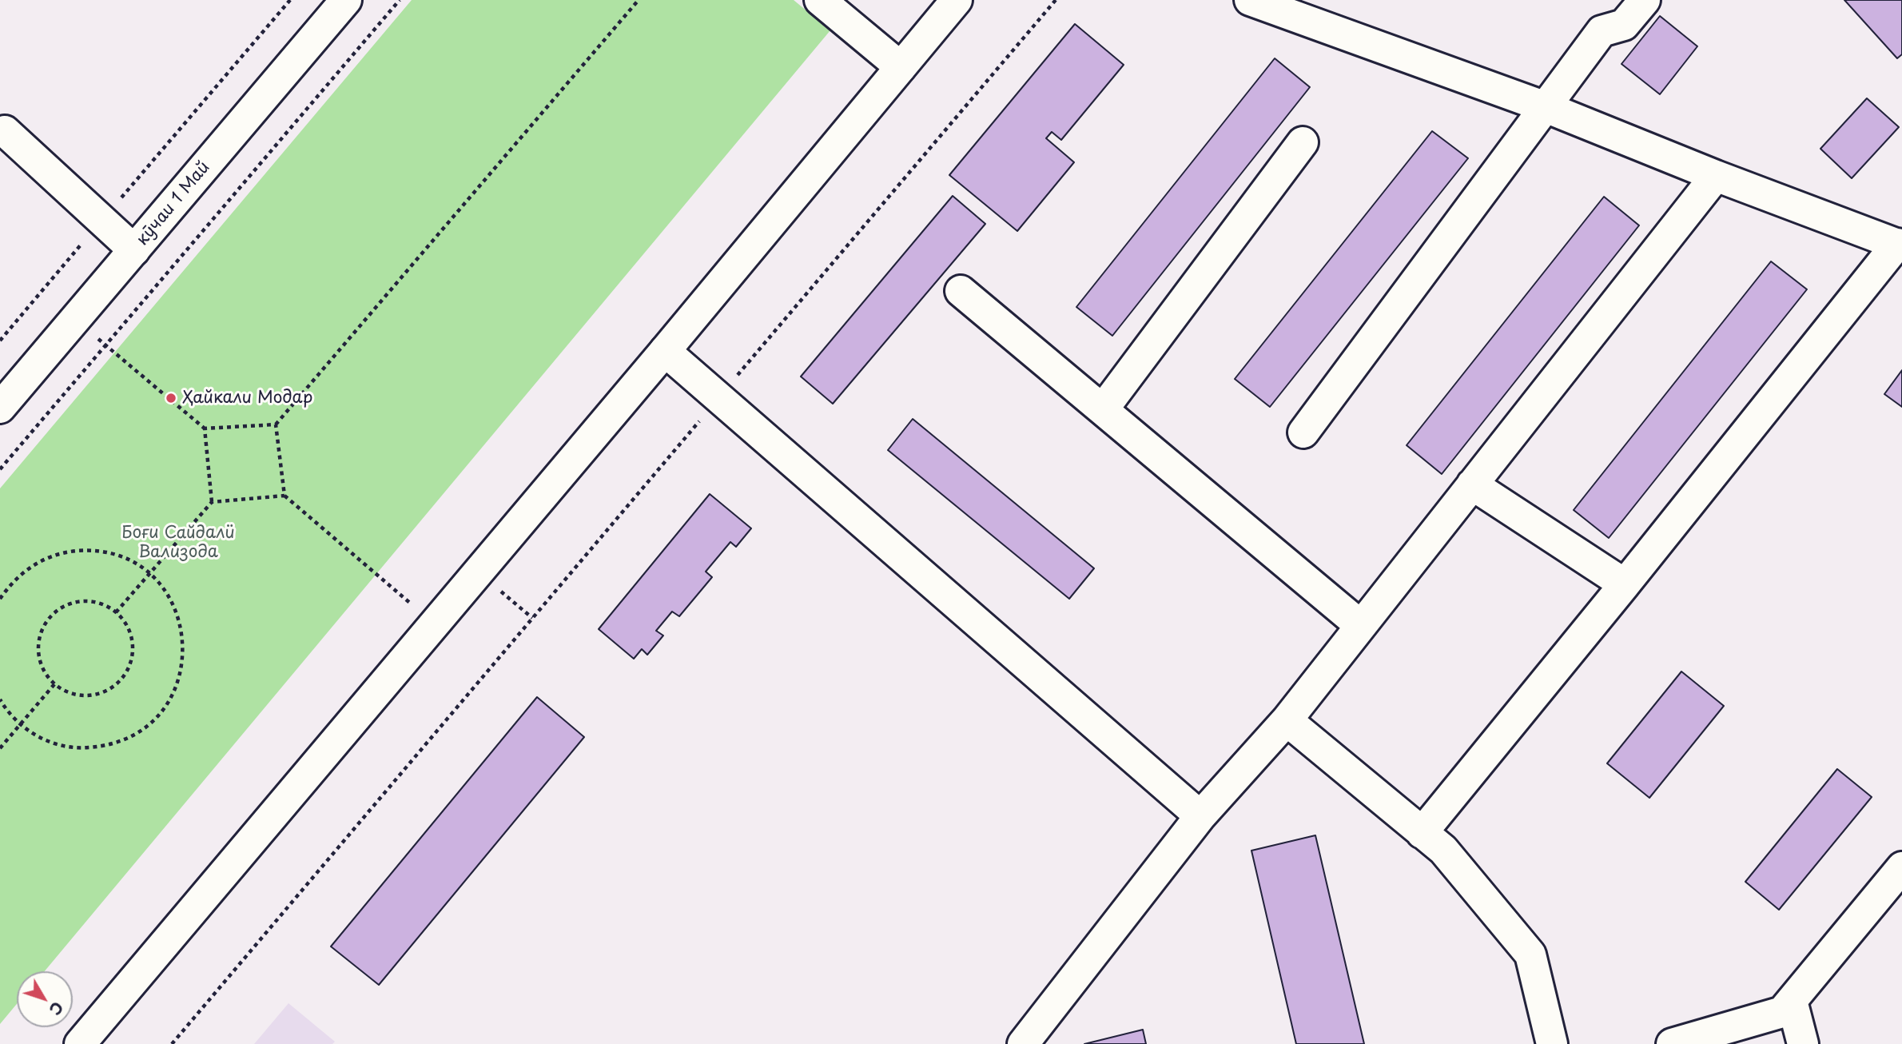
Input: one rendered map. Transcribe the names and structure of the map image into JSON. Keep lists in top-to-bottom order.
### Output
{
  "streets": {
    "street": ["кӯчаи 1 Май"]
  },
  "parks": ["Боғи Сайдалӣ Вализода"],
  "places": ["Ҳайкали Модар"],
  "north": "bottom right"
}
